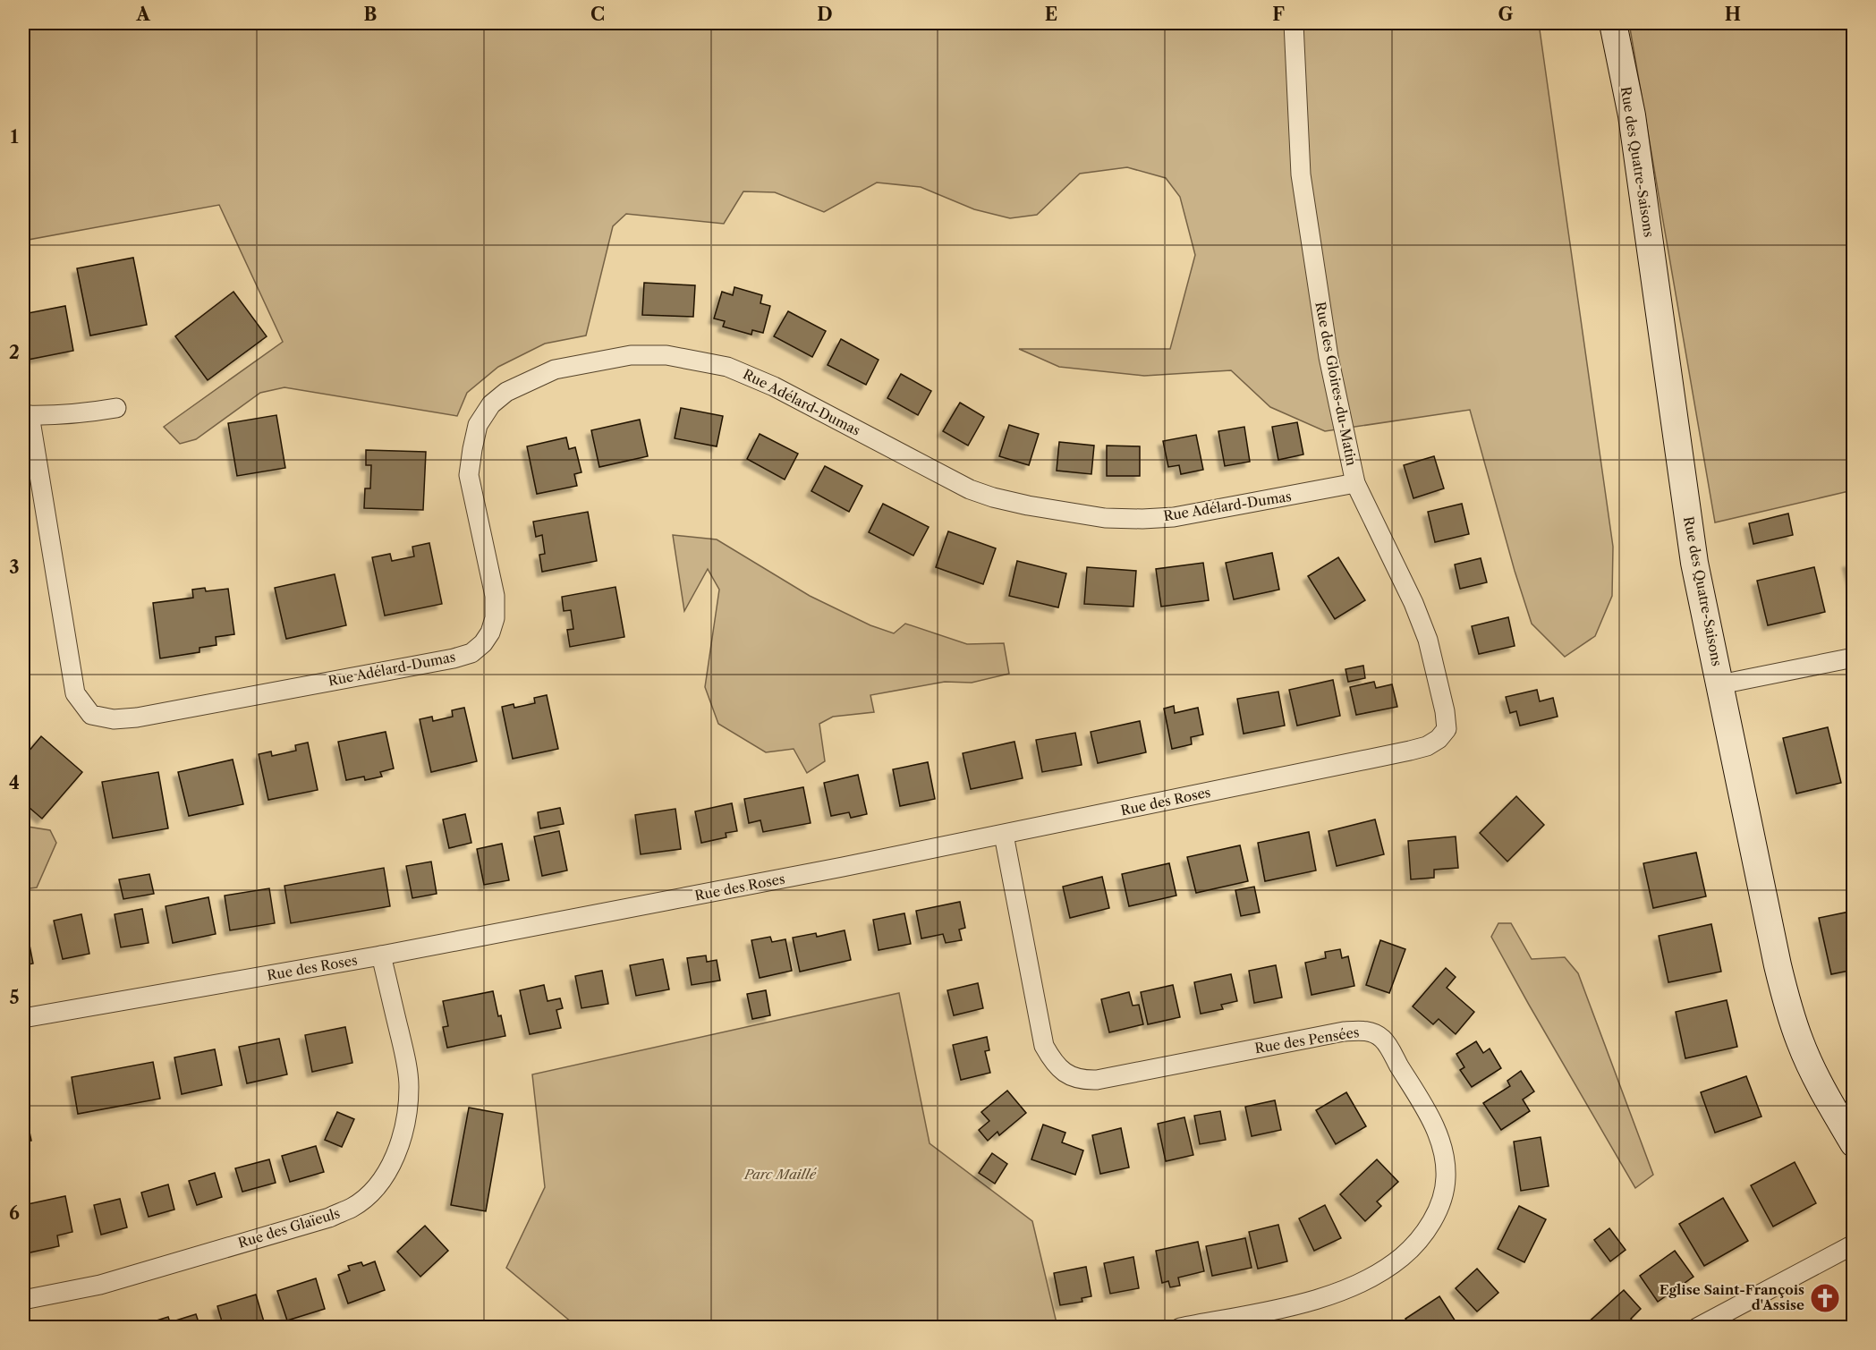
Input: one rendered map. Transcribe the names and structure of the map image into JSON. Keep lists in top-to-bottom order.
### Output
{
  "streets": {
    "street": [
      "Rue des Quatre-Saisons",
      "Rue des Gloires-du-Matin",
      "Rue Adélard-Dumas",
      "Rue des Roses",
      "Rue des Pensées",
      "Rue des Glaïeuls"
    ]
  },
  "crossings": [
    ["Rue des Gloires-du-Matin", "Rue Adélard-Dumas"],
    ["Rue des Gloires-du-Matin", "Rue des Roses"],
    ["Rue des Roses", "Rue des Pensées"],
    ["Rue des Roses", "Rue des Glaïeuls"]
  ],
  "parks": ["Parc Maillé"],
  "places": {
    "church": ["Eglise Saint-François d'Assise"]
  },
  "grid": {
    "columns": [
      "A",
      "B",
      "C",
      "D",
      "E",
      "F",
      "G",
      "H"
    ],
    "rows": [
      "1",
      "2",
      "3",
      "4",
      "5",
      "6"
    ]
  }
}
